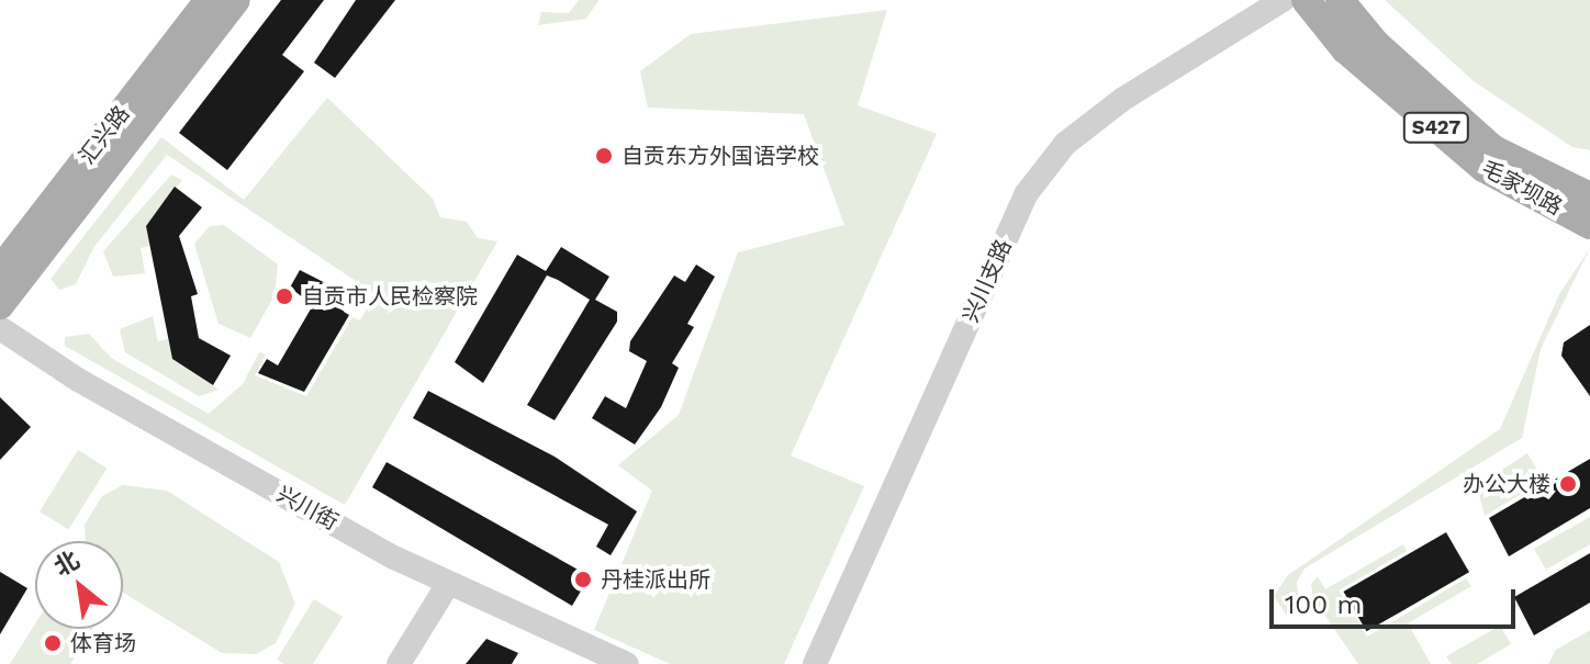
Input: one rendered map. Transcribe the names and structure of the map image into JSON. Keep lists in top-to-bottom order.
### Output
{
  "streets": {
    "main road": ["S427", "汇兴路", "毛家坝路"],
    "street": ["兴川支路", "兴川街"]
  },
  "places": [
    "自贡东方外国语学校",
    "自贡市人民检察院",
    "办公大楼",
    "丹桂派出所",
    "体育场"
  ],
  "scale_bar": "100 m",
  "north": "top left"
}
